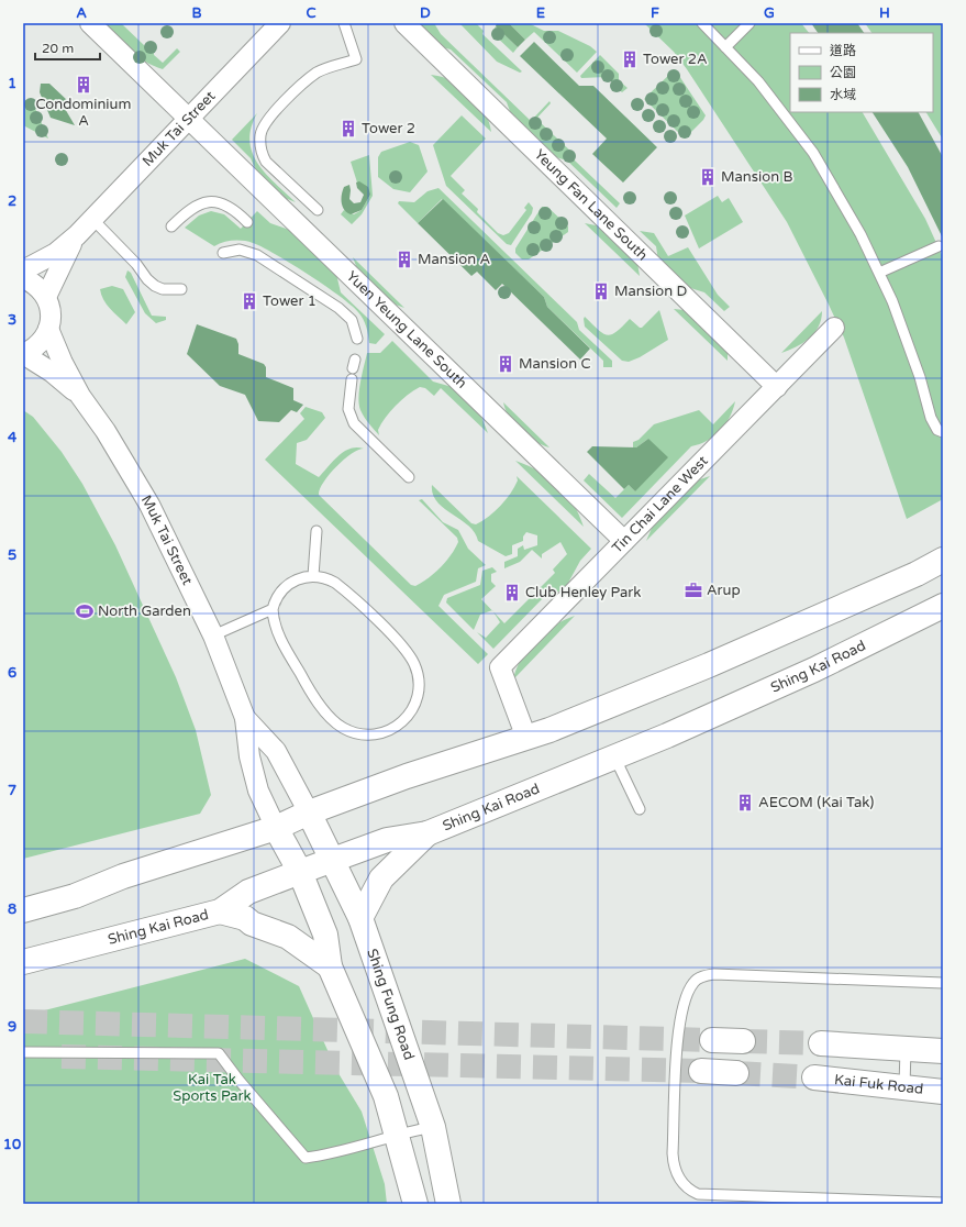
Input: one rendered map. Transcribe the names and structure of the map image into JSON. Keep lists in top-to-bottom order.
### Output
{
  "streets": {
    "main road": ["Shing Kai Road", "Shing Fung Road", "Kai Fuk Road"],
    "street": [
      "Muk Tai Street",
      "Yeung Fan Lane South",
      "Yuen Yeung Lane South",
      "Tin Chai Lane West"
    ]
  },
  "crossings": [
    ["Muk Tai Street", "Yuen Yeung Lane South"],
    ["Muk Tai Street", "Shing Fung Road"],
    ["Yeung Fan Lane South", "Tin Chai Lane West"],
    ["Yuen Yeung Lane South", "Tin Chai Lane West"],
    ["Shing Kai Road", "Shing Fung Road"]
  ],
  "parks": ["Kai Tak Sports Park"],
  "places": {
    "building": [
      "Tower 2A",
      "Condominium A",
      "Tower 2",
      "Mansion B",
      "Mansion A",
      "Mansion D",
      "Tower 1",
      "Mansion C",
      "Club Henley Park",
      "AECOM (Kai Tak)"
    ],
    "office": ["Arup"],
    "sports": ["North Garden"]
  },
  "legend": ["道路", "公園", "水域"],
  "scale_bar": "20 m",
  "grid": {
    "columns": [
      "A",
      "B",
      "C",
      "D",
      "E",
      "F",
      "G",
      "H"
    ],
    "rows": [
      "1",
      "2",
      "3",
      "4",
      "5",
      "6",
      "7",
      "8",
      "9",
      "10"
    ]
  }
}
